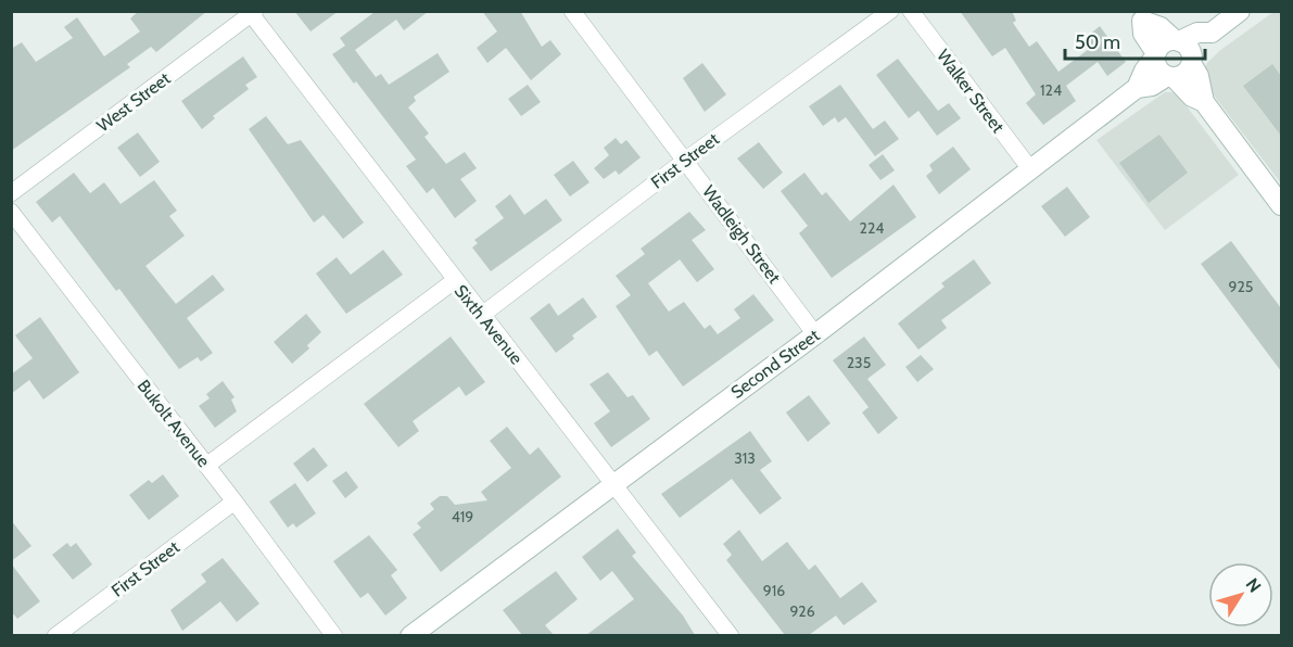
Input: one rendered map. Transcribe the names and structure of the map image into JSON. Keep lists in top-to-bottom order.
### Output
{
  "streets": {
    "street": [
      "Walker Street",
      "West Street",
      "First Street",
      "Wadleigh Street",
      "Sixth Avenue",
      "Second Street",
      "Bukolt Avenue"
    ]
  },
  "crossings": [
    ["Walker Street", "Second Street"],
    ["West Street", "Sixth Avenue"],
    ["First Street", "Wadleigh Street"],
    ["First Street", "Sixth Avenue"],
    ["First Street", "Bukolt Avenue"],
    ["Wadleigh Street", "Second Street"],
    ["Sixth Avenue", "Second Street"]
  ],
  "house_numbers": [
    "124",
    "224",
    "925",
    "235",
    "313",
    "419",
    "916",
    "926"
  ],
  "scale_bar": "50 m",
  "north": "top right"
}
